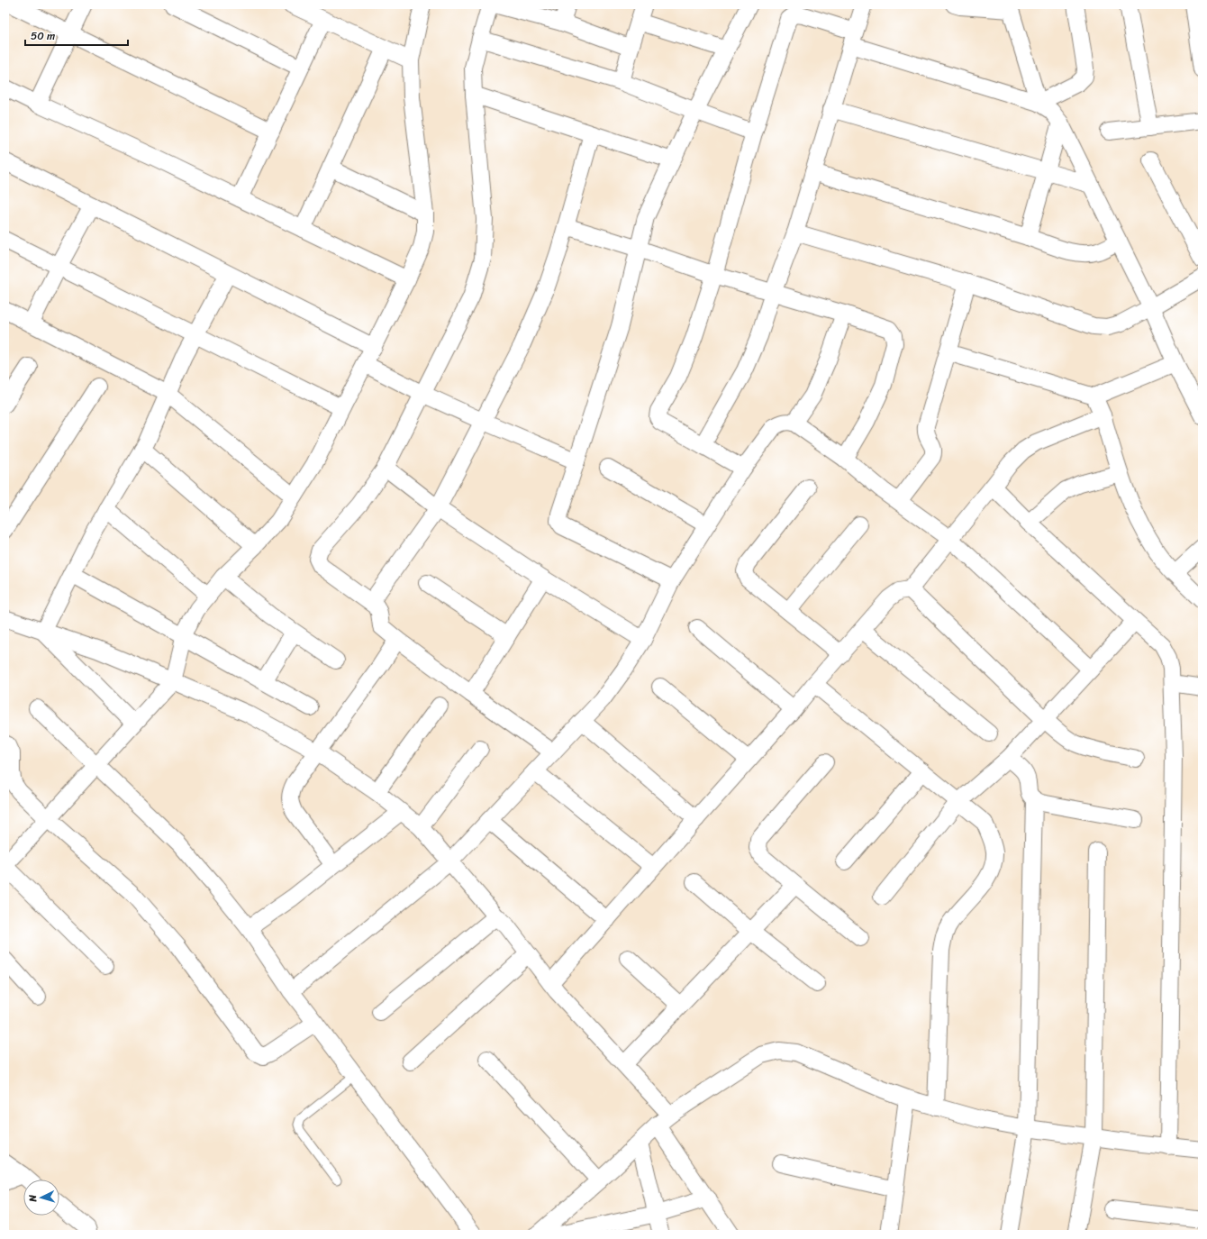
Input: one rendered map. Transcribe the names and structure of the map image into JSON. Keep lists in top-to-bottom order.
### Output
{
  "scale_bar": "50 m",
  "north": "left"
}
